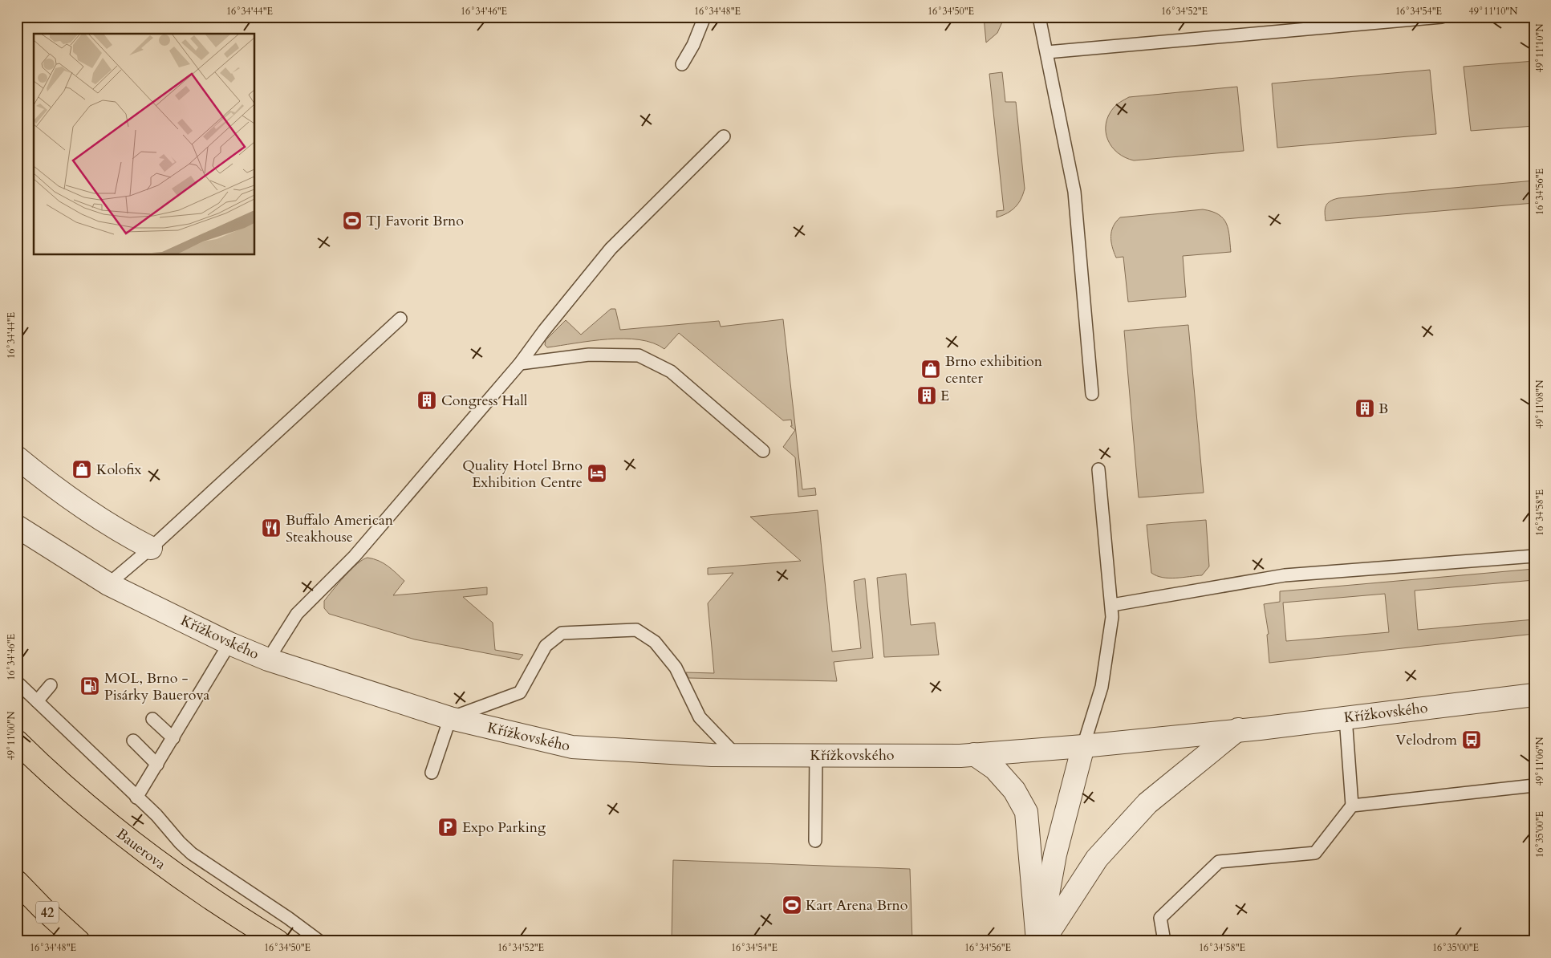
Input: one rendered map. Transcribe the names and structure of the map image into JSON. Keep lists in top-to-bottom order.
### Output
{
  "streets": {
    "highway": ["Bauerova", "42"],
    "street": ["Křížkovského"]
  },
  "places": {
    "sports": ["TJ Favorit Brno", "Kart Arena Brno"],
    "shop": ["Brno exhibition center", "Kolofix"],
    "building": ["E", "Congress Hall", "B"],
    "hotel": ["Quality Hotel Brno Exhibition Centre"],
    "restaurant": ["Buffalo American Steakhouse"],
    "fuel station": ["MOL, Brno - Pisárky Bauerova"],
    "bus stop": ["Velodrom"],
    "parking": ["Expo Parking"]
  },
  "coordinates": [
    "16°34'44\"E",
    "16°34'46\"E",
    "16°34'48\"E",
    "16°34'50\"E",
    "16°34'52\"E",
    "16°34'54\"E",
    "49°11'10\"N",
    "16°34'56\"E",
    "49°11'08\"N",
    "16°34'58\"E",
    "49°11'00\"N",
    "49°11'06\"N",
    "16°35'00\"E"
  ]
}
